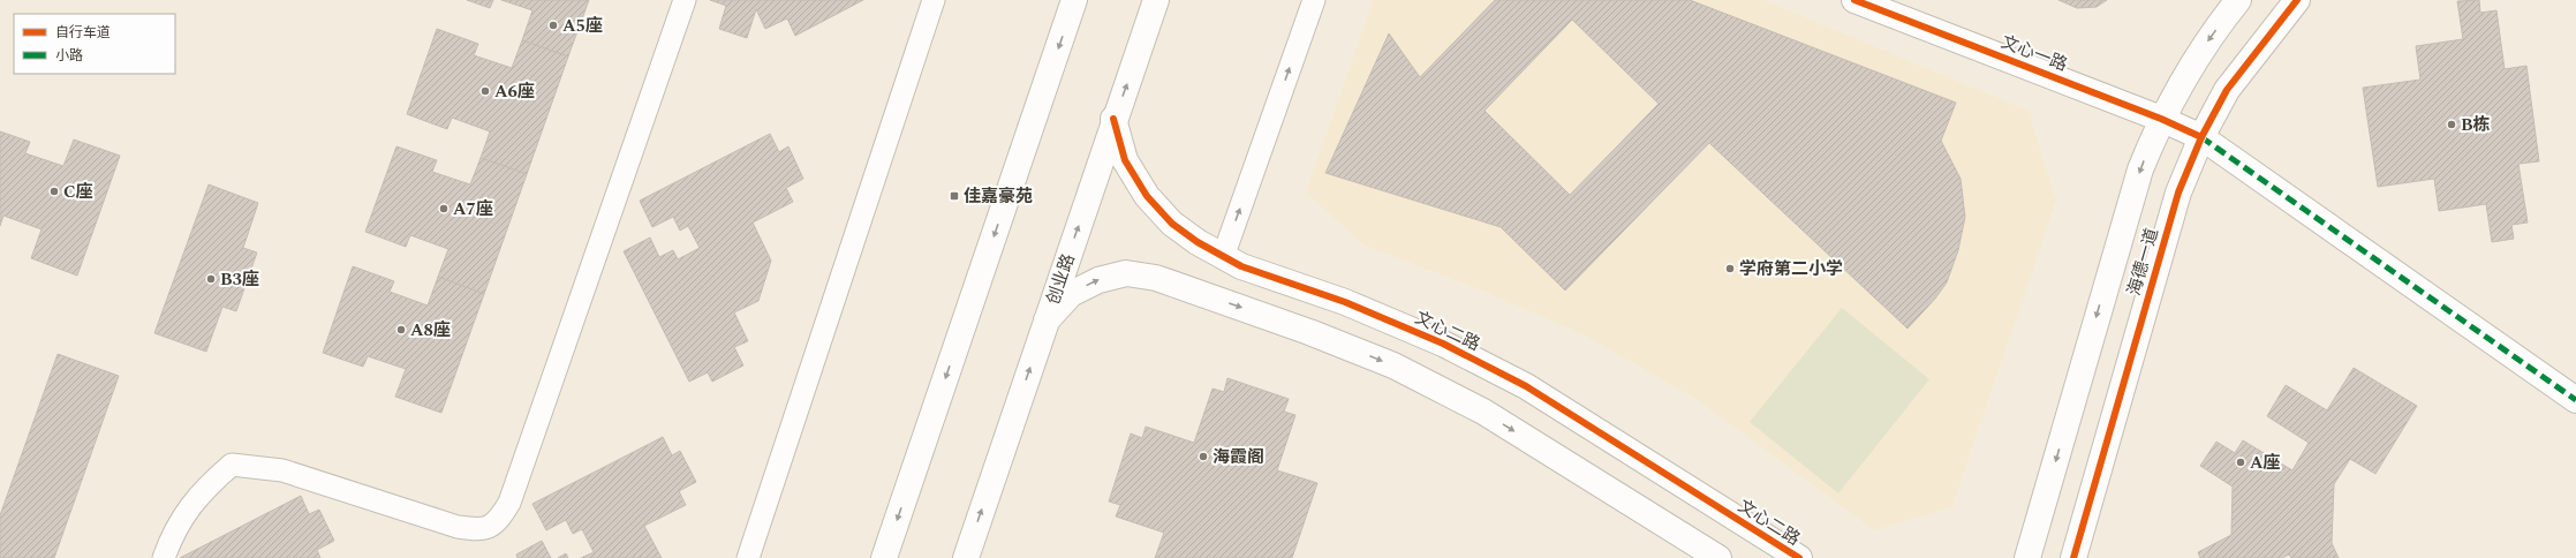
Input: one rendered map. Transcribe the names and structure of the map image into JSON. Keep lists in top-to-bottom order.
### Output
{
  "streets": {
    "street": [
      "文心一路",
      "海德一道",
      "创业路",
      "文心二路"
    ]
  },
  "crossings": [
    ["文心一路", "海德一道"],
    ["创业路", "文心二路"]
  ],
  "places": {
    "other": [
      "A5座",
      "A6座",
      "B栋",
      "C座",
      "A7座",
      "学府第二小学",
      "B3座",
      "A8座",
      "海霞阁",
      "A座"
    ],
    "transit": ["佳嘉豪苑"]
  },
  "legend": ["自行车道", "小路"]
}
